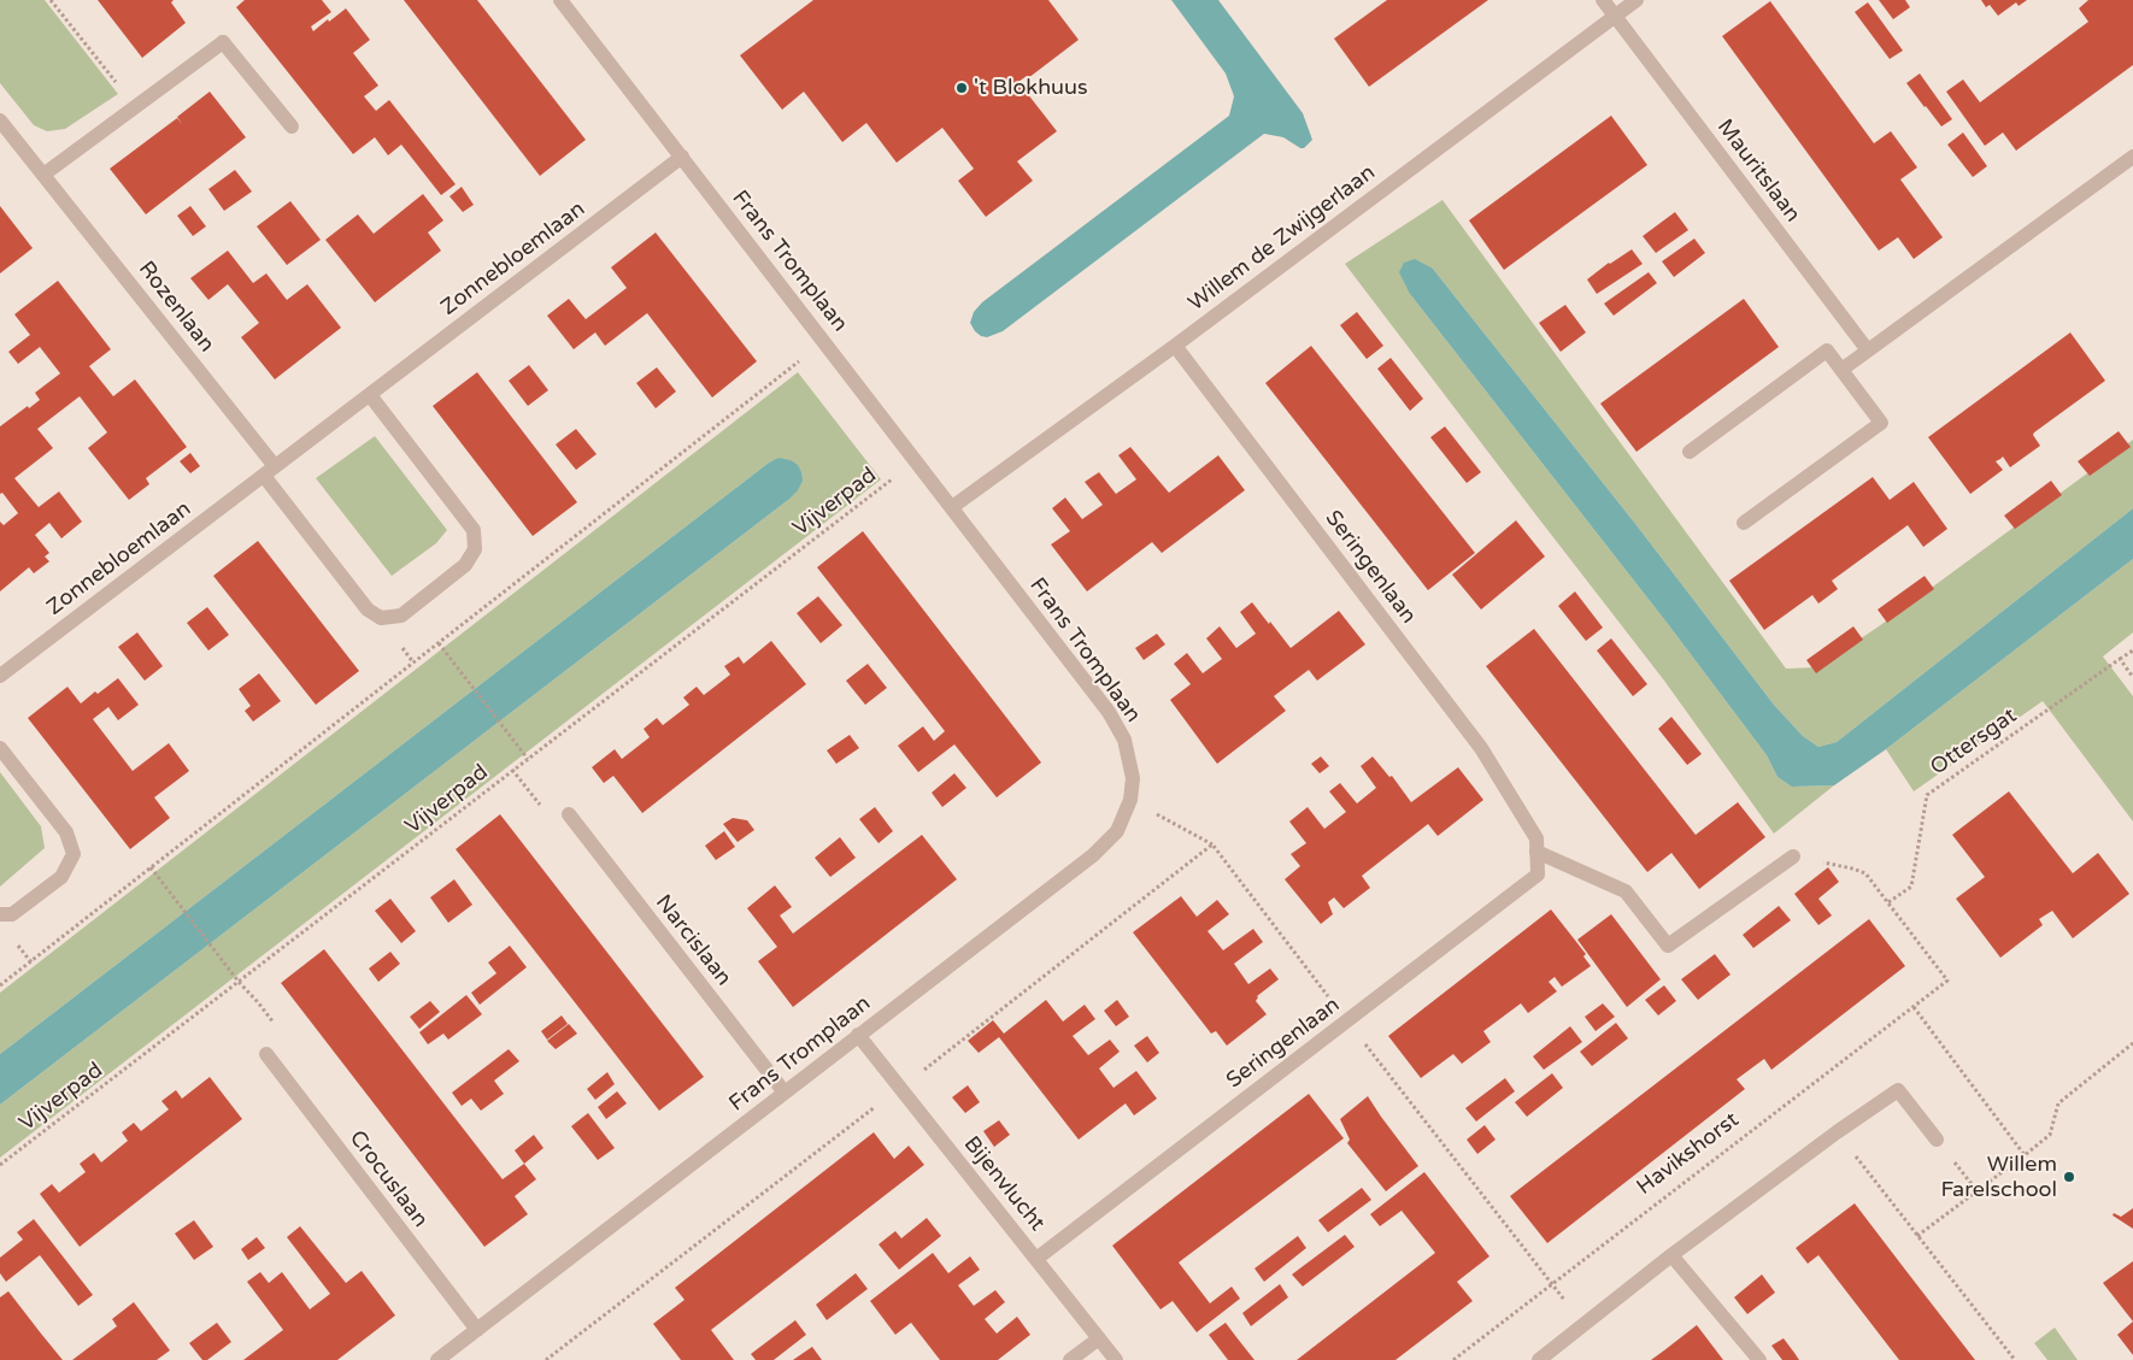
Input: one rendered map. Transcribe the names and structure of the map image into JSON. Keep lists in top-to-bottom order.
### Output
{
  "streets": {
    "street": [
      "Mauritslaan",
      "Willem de Zwijgerlaan",
      "Zonnebloemlaan",
      "Frans Tromplaan",
      "Rozenlaan",
      "Seringenlaan",
      "Narcislaan",
      "Crocuslaan",
      "Bijenvlucht"
    ],
    "path": ["Vijverpad", "Ottersgat", "Havikshorst"]
  },
  "crossings": [
    ["Mauritslaan", "Willem de Zwijgerlaan"],
    ["Willem de Zwijgerlaan", "Frans Tromplaan"],
    ["Willem de Zwijgerlaan", "Seringenlaan"],
    ["Zonnebloemlaan", "Frans Tromplaan"],
    ["Zonnebloemlaan", "Rozenlaan"],
    ["Frans Tromplaan", "Vijverpad"],
    ["Frans Tromplaan", "Narcislaan"],
    ["Frans Tromplaan", "Crocuslaan"],
    ["Frans Tromplaan", "Bijenvlucht"],
    ["Seringenlaan", "Bijenvlucht"],
    ["Ottersgat", "Havikshorst"]
  ],
  "places": ["'t Blokhuus", "Willem Farelschool"]
}
